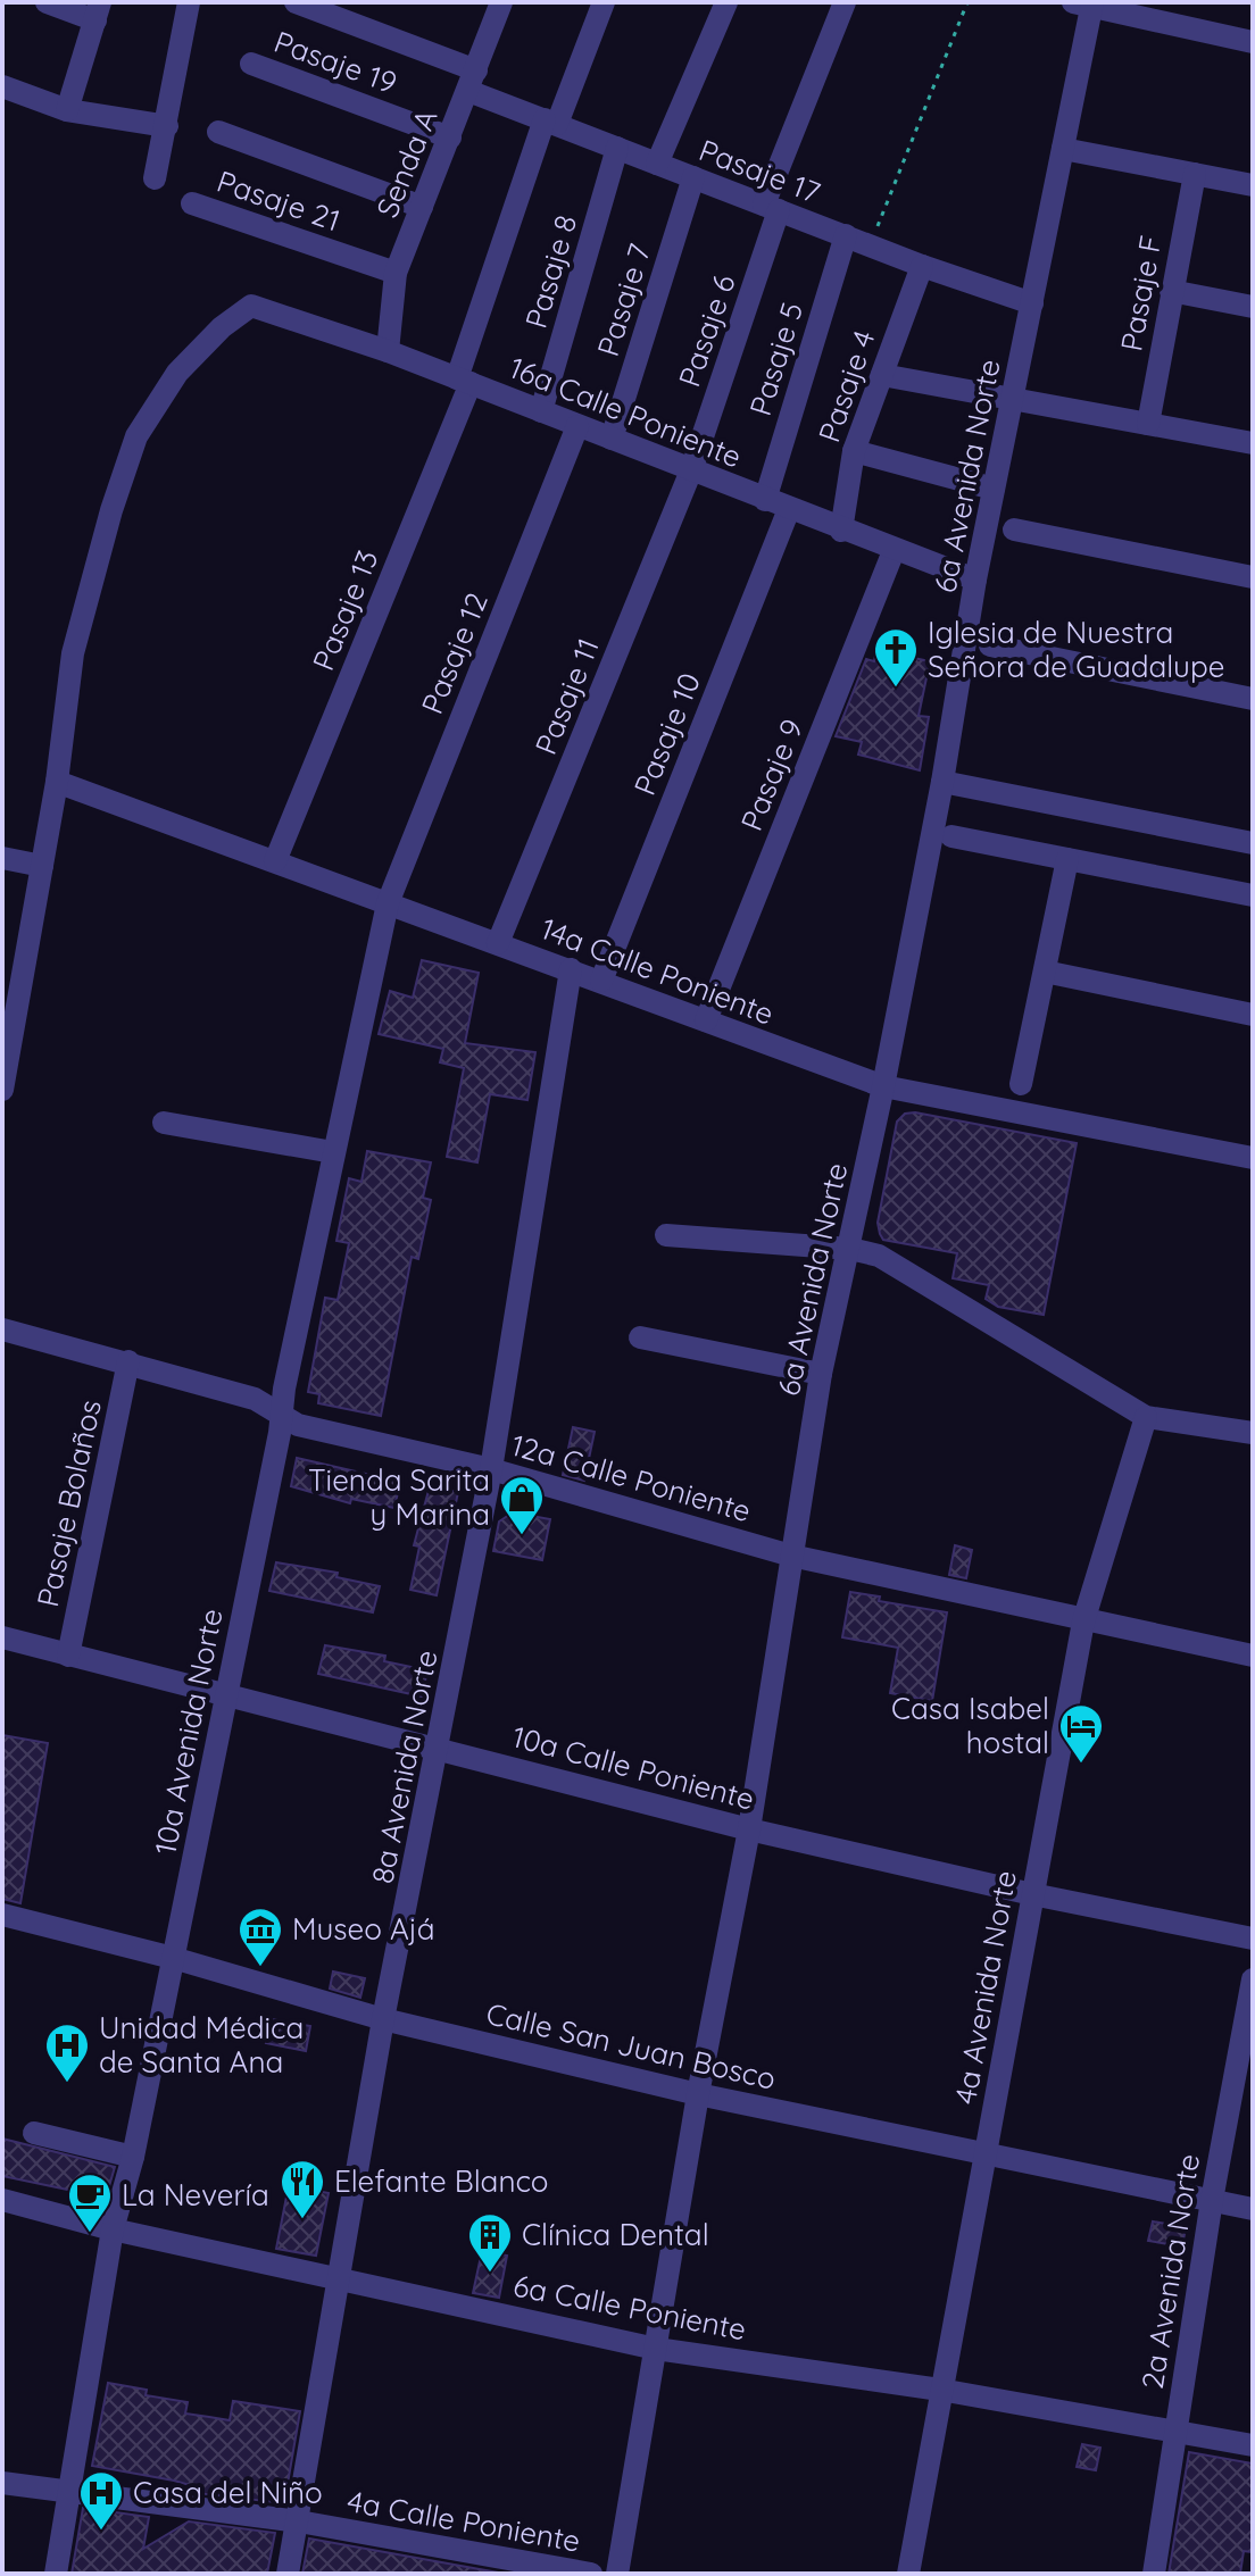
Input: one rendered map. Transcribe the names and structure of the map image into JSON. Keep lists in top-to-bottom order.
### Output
{
  "streets": {
    "street": [
      "Pasaje 19",
      "Senda A",
      "Pasaje 17",
      "Pasaje 21",
      "Pasaje 8",
      "Pasaje F",
      "Pasaje 7",
      "Pasaje 6",
      "Pasaje 5",
      "Pasaje 4",
      "16a Calle Poniente",
      "6a Avenida Norte",
      "Pasaje 13",
      "Pasaje 12",
      "Pasaje 11",
      "Pasaje 10",
      "Pasaje 9",
      "14a Calle Poniente",
      "12a Calle Poniente",
      "Pasaje Bolaños",
      "10a Avenida Norte",
      "8a Avenida Norte",
      "10a Calle Poniente",
      "4a Avenida Norte",
      "Calle San Juan Bosco",
      "2a Avenida Norte",
      "6a Calle Poniente",
      "4a Calle Poniente"
    ]
  },
  "crossings": [
    ["Pasaje 19", "Senda A"],
    ["Senda A", "Pasaje 17"],
    ["Senda A", "Pasaje 21"],
    ["Senda A", "16a Calle Poniente"],
    ["Pasaje 17", "Pasaje 8"],
    ["Pasaje 17", "Pasaje 7"],
    ["Pasaje 17", "Pasaje 6"],
    ["Pasaje 17", "Pasaje 5"],
    ["Pasaje 17", "Pasaje 4"],
    ["Pasaje 17", "6a Avenida Norte"],
    ["Pasaje 8", "16a Calle Poniente"],
    ["Pasaje 7", "16a Calle Poniente"],
    ["Pasaje 6", "16a Calle Poniente"],
    ["Pasaje 6", "Pasaje 11"],
    ["Pasaje 5", "16a Calle Poniente"],
    ["Pasaje 4", "16a Calle Poniente"],
    ["16a Calle Poniente", "6a Avenida Norte"],
    ["16a Calle Poniente", "Pasaje 13"],
    ["16a Calle Poniente", "Pasaje 12"],
    ["16a Calle Poniente", "Pasaje 11"],
    ["16a Calle Poniente", "Pasaje 10"],
    ["16a Calle Poniente", "Pasaje 9"],
    ["16a Calle Poniente", "14a Calle Poniente"],
    ["6a Avenida Norte", "14a Calle Poniente"],
    ["6a Avenida Norte", "12a Calle Poniente"],
    ["6a Avenida Norte", "10a Calle Poniente"],
    ["6a Avenida Norte", "Calle San Juan Bosco"],
    ["6a Avenida Norte", "6a Calle Poniente"],
    ["Pasaje 13", "14a Calle Poniente"],
    ["Pasaje 12", "14a Calle Poniente"],
    ["Pasaje 12", "10a Avenida Norte"],
    ["Pasaje 11", "14a Calle Poniente"],
    ["Pasaje 10", "14a Calle Poniente"],
    ["Pasaje 9", "14a Calle Poniente"],
    ["14a Calle Poniente", "10a Avenida Norte"],
    ["14a Calle Poniente", "8a Avenida Norte"],
    ["12a Calle Poniente", "Pasaje Bolaños"],
    ["12a Calle Poniente", "10a Avenida Norte"],
    ["12a Calle Poniente", "8a Avenida Norte"],
    ["12a Calle Poniente", "4a Avenida Norte"],
    ["Pasaje Bolaños", "10a Calle Poniente"],
    ["10a Avenida Norte", "10a Calle Poniente"],
    ["10a Avenida Norte", "Calle San Juan Bosco"],
    ["10a Avenida Norte", "6a Calle Poniente"],
    ["10a Avenida Norte", "4a Calle Poniente"],
    ["8a Avenida Norte", "10a Calle Poniente"],
    ["8a Avenida Norte", "Calle San Juan Bosco"],
    ["8a Avenida Norte", "6a Calle Poniente"],
    ["8a Avenida Norte", "4a Calle Poniente"],
    ["10a Calle Poniente", "4a Avenida Norte"],
    ["4a Avenida Norte", "Calle San Juan Bosco"],
    ["4a Avenida Norte", "6a Calle Poniente"],
    ["Calle San Juan Bosco", "2a Avenida Norte"],
    ["2a Avenida Norte", "6a Calle Poniente"]
  ],
  "places": {
    "church": ["Iglesia de Nuestra Señora de Guadalupe"],
    "shop": ["Tienda Sarita y Marina"],
    "hotel": ["Casa Isabel hostal"],
    "museum": ["Museo Ajá"],
    "hospital": ["Unidad Médica de Santa Ana", "Casa del Niño"],
    "restaurant": ["Elefante Blanco"],
    "cafe": ["La Nevería"],
    "building": ["Clínica Dental"]
  }
}
